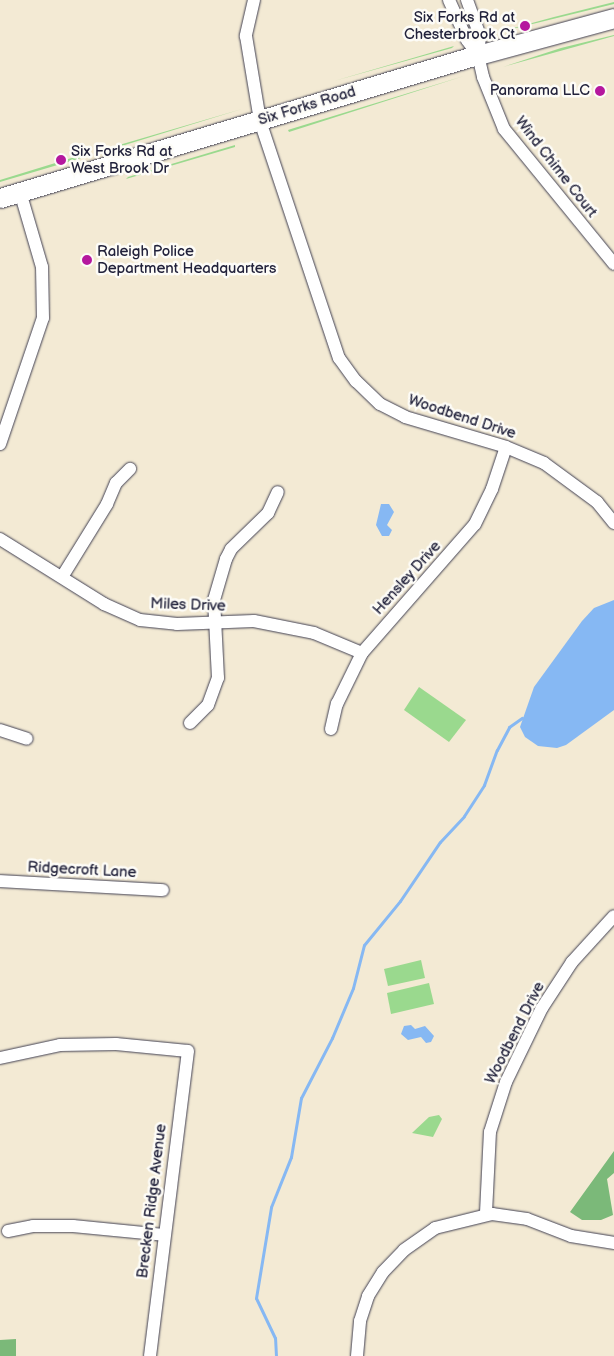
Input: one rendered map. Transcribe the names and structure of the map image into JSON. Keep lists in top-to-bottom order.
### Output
{
  "streets": {
    "main road": ["Six Forks Road"],
    "street": [
      "Wind Chime Court",
      "Woodbend Drive",
      "Hensley Drive",
      "Miles Drive",
      "Ridgecroft Lane",
      "Brecken Ridge Avenue"
    ]
  },
  "crossings": [
    ["Six Forks Road", "Wind Chime Court"],
    ["Six Forks Road", "Woodbend Drive"],
    ["Woodbend Drive", "Hensley Drive"],
    ["Hensley Drive", "Miles Drive"]
  ],
  "places": [
    "Six Forks Rd at Chesterbrook Ct",
    "Panorama LLC",
    "Six Forks Rd at West Brook Dr",
    "Raleigh Police Department Headquarters"
  ]
}
